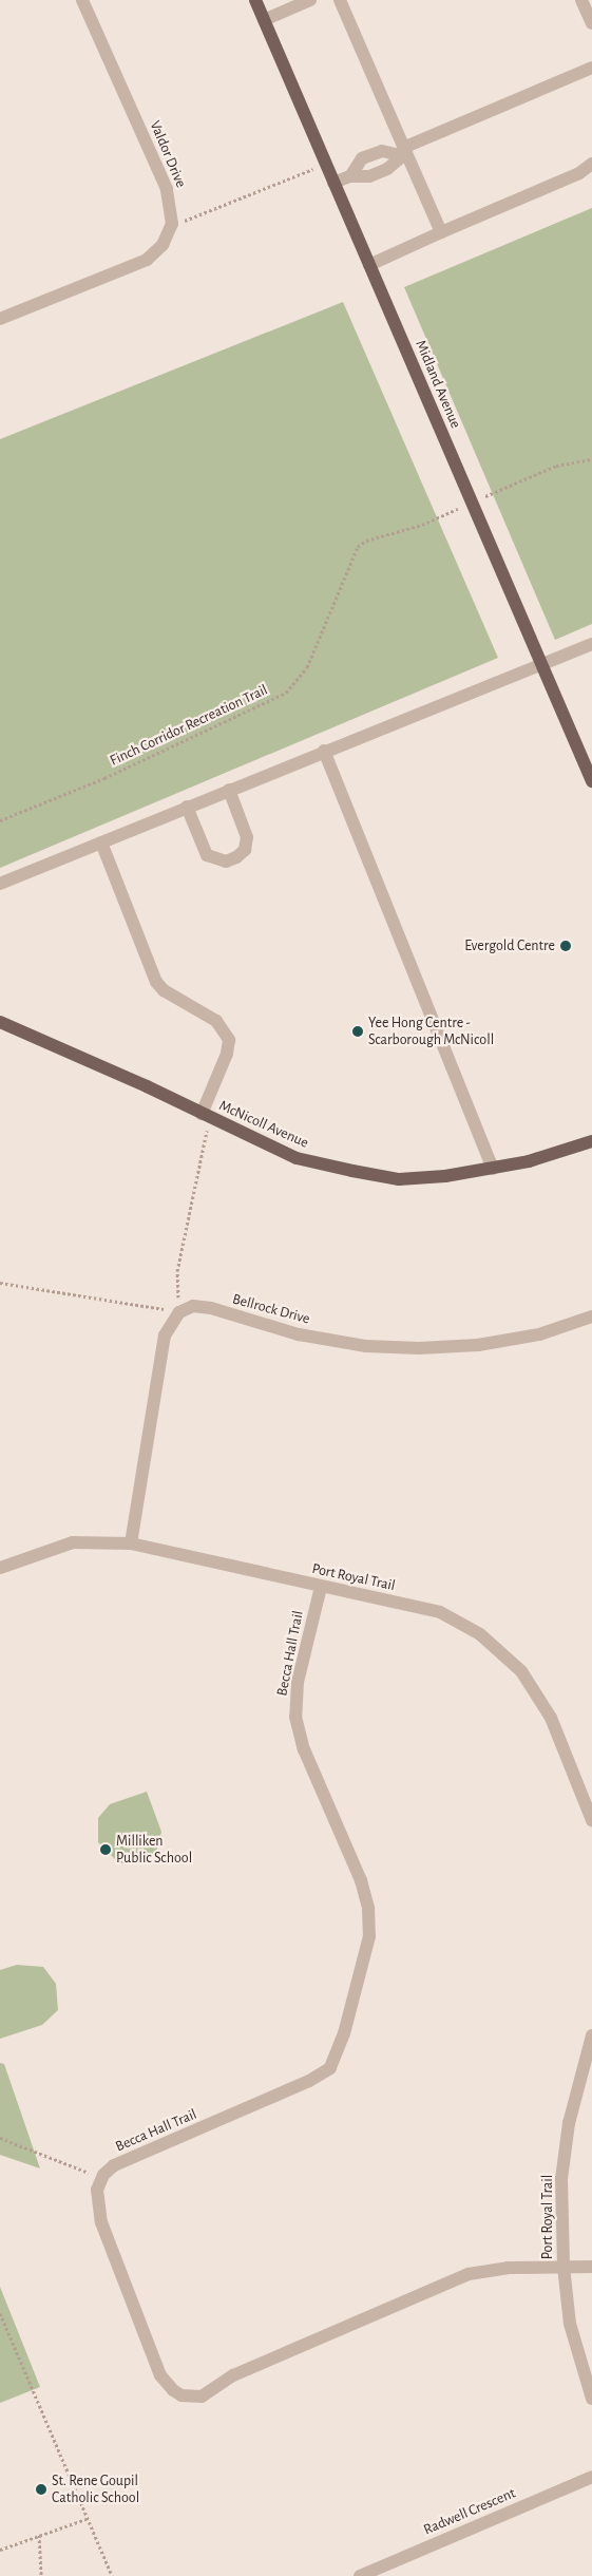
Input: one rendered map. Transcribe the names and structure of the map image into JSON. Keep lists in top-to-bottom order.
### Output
{
  "streets": {
    "main road": ["Midland Avenue", "McNicoll Avenue"],
    "street": [
      "Valdor Drive",
      "Bellrock Drive",
      "Port Royal Trail",
      "Becca Hall Trail",
      "Radwell Crescent"
    ],
    "path": ["Finch Corridor Recreation Trail"]
  },
  "crossings": [
    ["Port Royal Trail", "Becca Hall Trail"]
  ],
  "places": [
    "Evergold Centre",
    "Yee Hong Centre - Scarborough McNicoll",
    "Milliken Public School",
    "St. Rene Goupil Catholic School"
  ]
}
